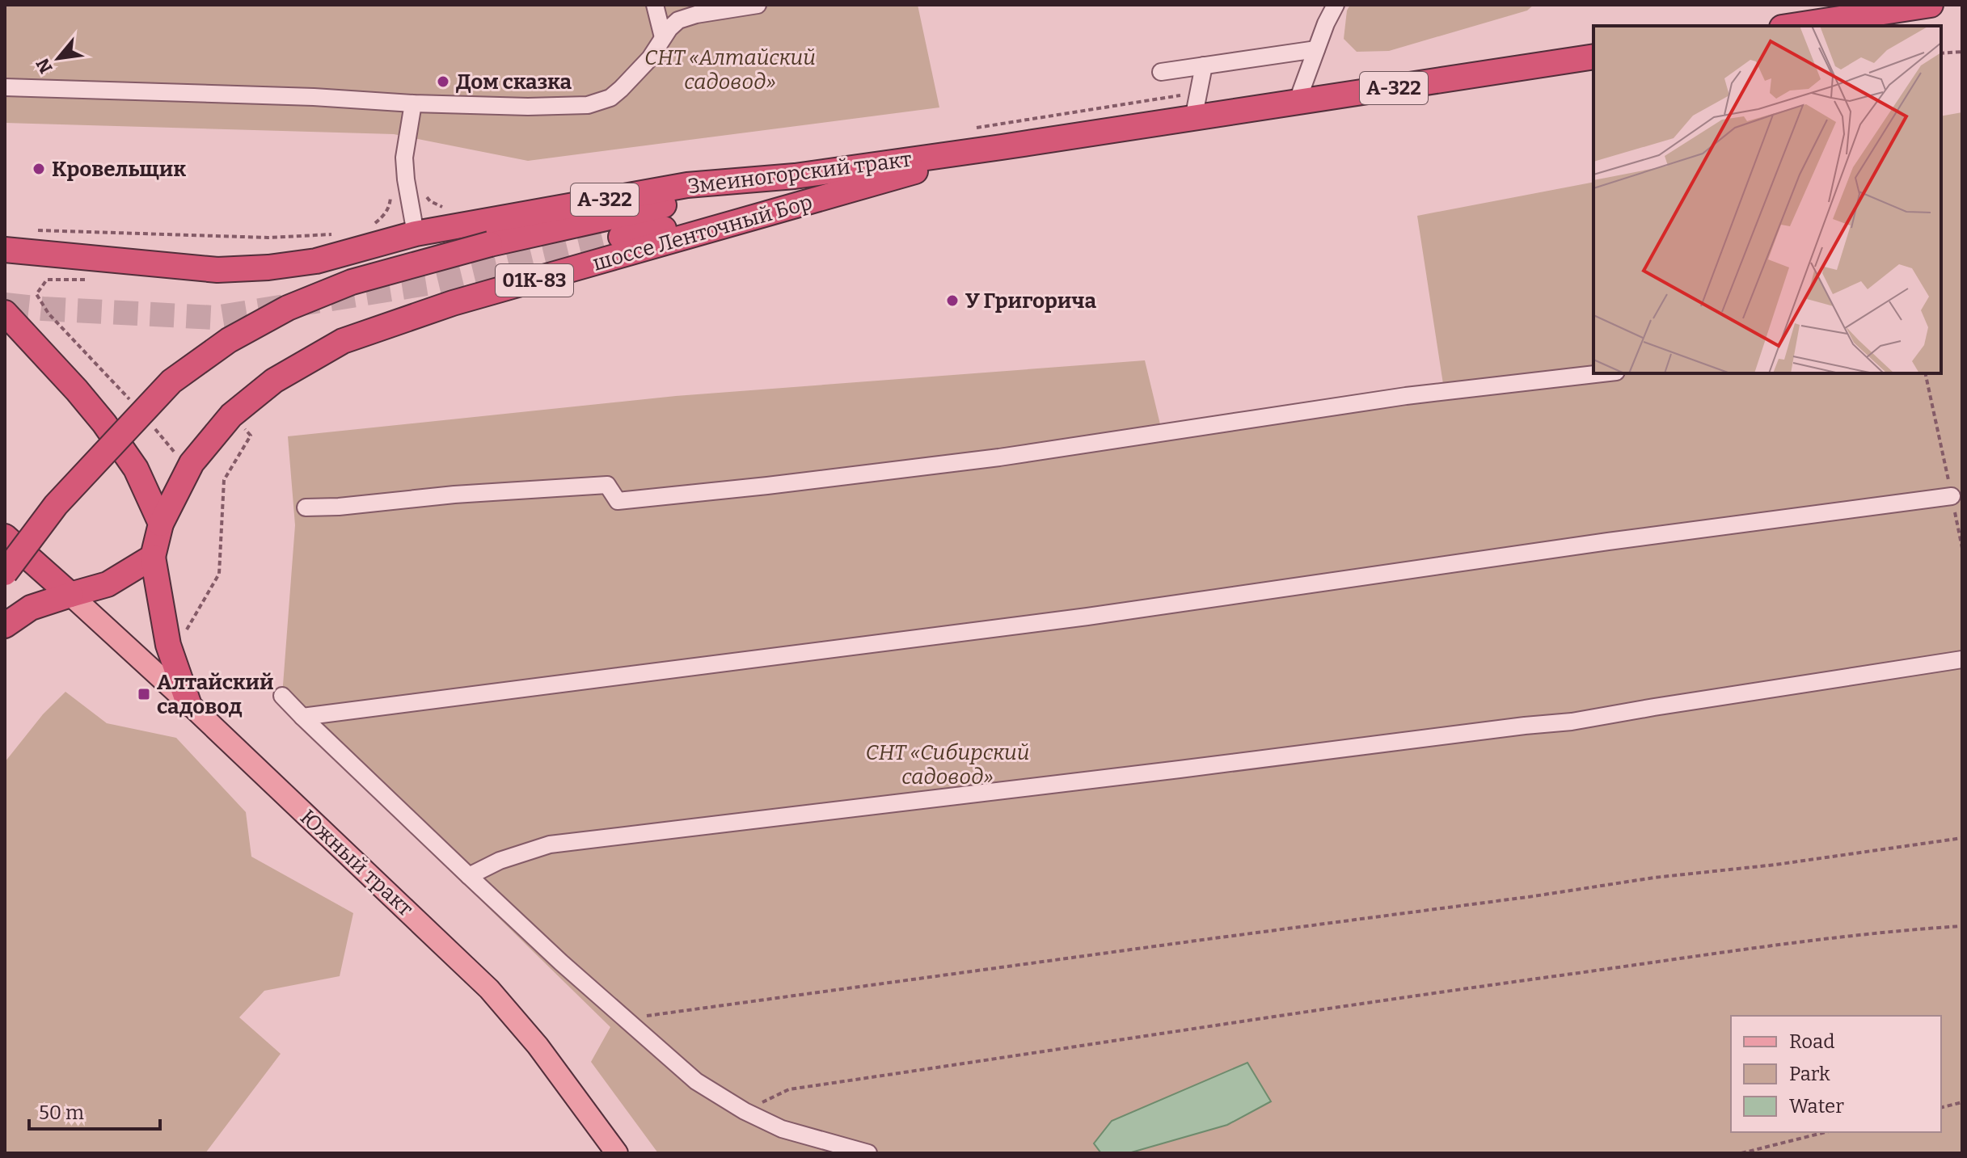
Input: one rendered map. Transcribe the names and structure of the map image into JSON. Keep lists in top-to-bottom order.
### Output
{
  "streets": {
    "highway": [
      "А-322",
      "Змеиногорский тракт",
      "шоссе Ленточный Бор",
      "01К-83"
    ],
    "main road": ["Южный тракт"]
  },
  "crossings": [
    ["Змеиногорский тракт", "шоссе Ленточный Бор"]
  ],
  "parks": ["СНТ «Алтайский садовод»", "СНТ «Сибирский садовод»"],
  "places": {
    "other": ["Дом сказка", "Кровельщик", "У Григорича"],
    "transit": ["Алтайский садовод"]
  },
  "legend": ["Road", "Park", "Water"],
  "scale_bar": "50 m",
  "north": "bottom left"
}
